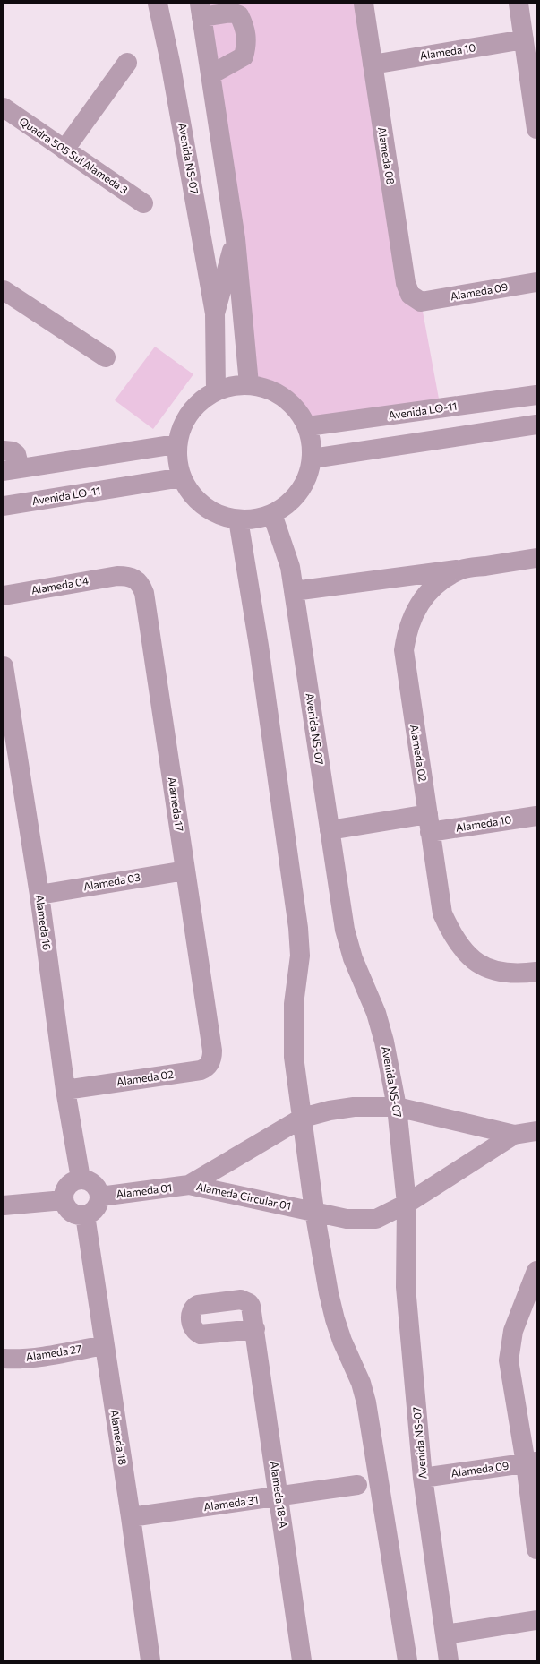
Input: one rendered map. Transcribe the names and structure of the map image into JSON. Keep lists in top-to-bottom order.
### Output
{
  "streets": {
    "street": [
      "Alameda 10",
      "Quadra 505 Sul Alameda 3",
      "Alameda 08",
      "Avenida NS-07",
      "Alameda 09",
      "Avenida LO-11",
      "Alameda 04",
      "Alameda 02",
      "Alameda 17",
      "Alameda 03",
      "Alameda 16",
      "Alameda 01",
      "Alameda Circular 01",
      "Alameda 27",
      "Alameda 18",
      "Alameda 18-A",
      "Alameda 31"
    ]
  },
  "crossings": [
    ["Alameda 10", "Alameda 08"],
    ["Alameda 10", "Avenida NS-07"],
    ["Alameda 10", "Alameda 02"],
    ["Alameda 08", "Alameda 09"],
    ["Avenida NS-07", "Alameda 09"],
    ["Avenida NS-07", "Avenida LO-11"],
    ["Avenida NS-07", "Alameda Circular 01"],
    ["Alameda 04", "Alameda 17"],
    ["Alameda 02", "Alameda 17"],
    ["Alameda 02", "Alameda 16"],
    ["Alameda 17", "Alameda 03"],
    ["Alameda 03", "Alameda 16"],
    ["Alameda 16", "Alameda 01"],
    ["Alameda 16", "Alameda 18"],
    ["Alameda 01", "Alameda Circular 01"],
    ["Alameda 01", "Alameda 18"],
    ["Alameda 27", "Alameda 18"],
    ["Alameda 18", "Alameda 31"],
    ["Alameda 18-A", "Alameda 31"]
  ]
}
